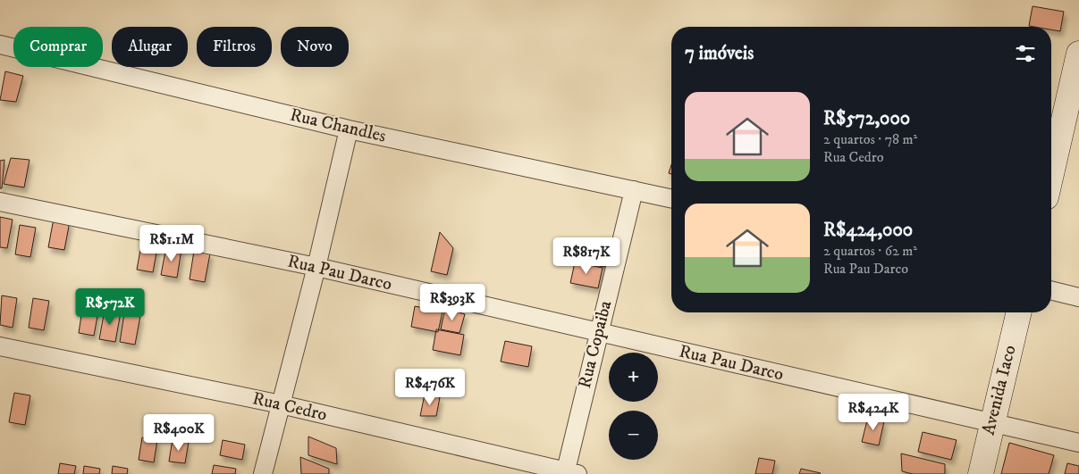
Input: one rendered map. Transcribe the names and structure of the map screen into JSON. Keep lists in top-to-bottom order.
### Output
{
  "streets": {
    "street": [
      "Rua Chandles",
      "Rua Pau Darco",
      "Rua Copaiba",
      "Avenida Iaco",
      "Rua Cedro"
    ]
  },
  "crossings": [
    ["Rua Chandles", "Rua Copaiba"],
    ["Rua Pau Darco", "Rua Copaiba"],
    ["Rua Pau Darco", "Avenida Iaco"],
    ["Rua Copaiba", "Rua Cedro"]
  ],
  "page": {
    "chip": [
      "Comprar",
      "Alugar",
      "Filtros",
      "Novo"
    ],
    "heading": "7 imóveis",
    "list": [
      {
        "name": "R$572,000",
        "note": "2 quartos · 78 m² · Rua Cedro"
      },
      {
        "name": "R$424,000",
        "note": "2 quartos · 62 m² · Rua Pau Darco"
      }
    ],
    "price": [
      "R$1.1M",
      "R$817K",
      "R$393K",
      "R$572K",
      "R$476K",
      "R$424K",
      "R$400K"
    ],
    "map_buttons": ["+", "−"]
  }
}
